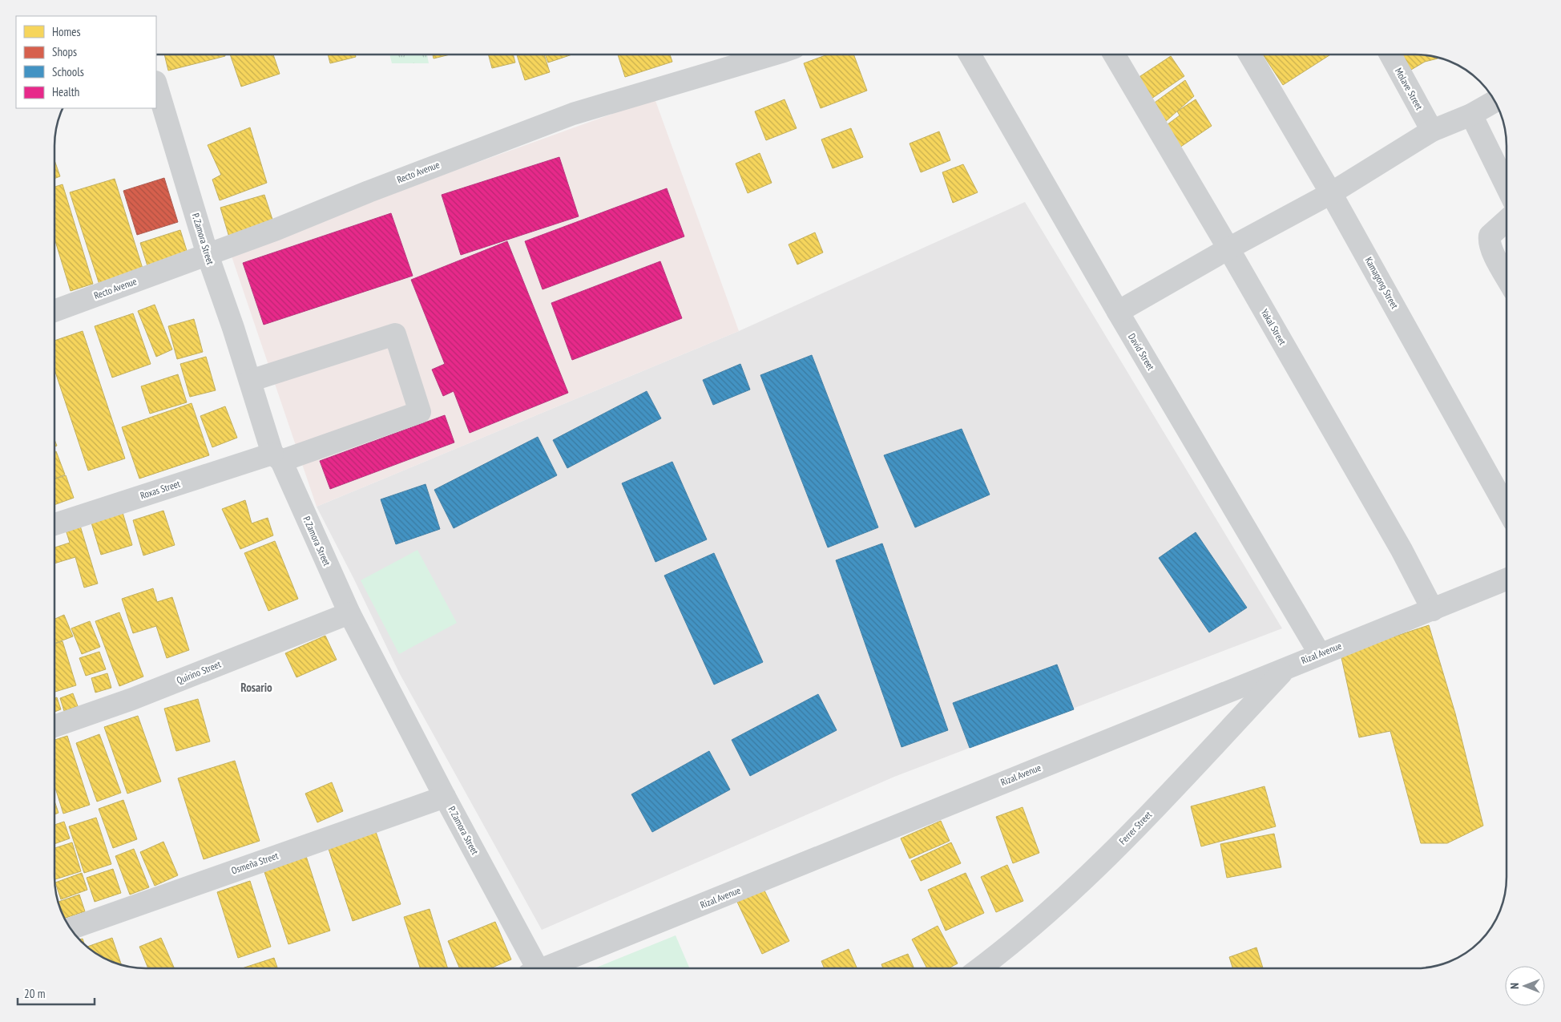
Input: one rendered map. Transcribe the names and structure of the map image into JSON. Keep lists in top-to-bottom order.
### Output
{
  "streets": {
    "street": [
      "Molave Street",
      "Recto Avenue",
      "P. Zamora Street",
      "Kamagong Street",
      "Yakal Street",
      "David Street",
      "Roxas Street",
      "Rizal Avenue",
      "Quirino Street",
      "Ferrer Street",
      "Osmeña Street"
    ]
  },
  "crossings": [
    ["Recto Avenue", "P. Zamora Street"],
    ["P. Zamora Street", "Roxas Street"],
    ["P. Zamora Street", "Quirino Street"],
    ["P. Zamora Street", "Osmeña Street"],
    ["Yakal Street", "Rizal Avenue"],
    ["David Street", "Rizal Avenue"],
    ["Rizal Avenue", "Ferrer Street"]
  ],
  "districts": ["Rosario"],
  "legend": [
    "Homes",
    "Shops",
    "Schools",
    "Health"
  ],
  "scale_bar": "20 m",
  "north": "left"
}
